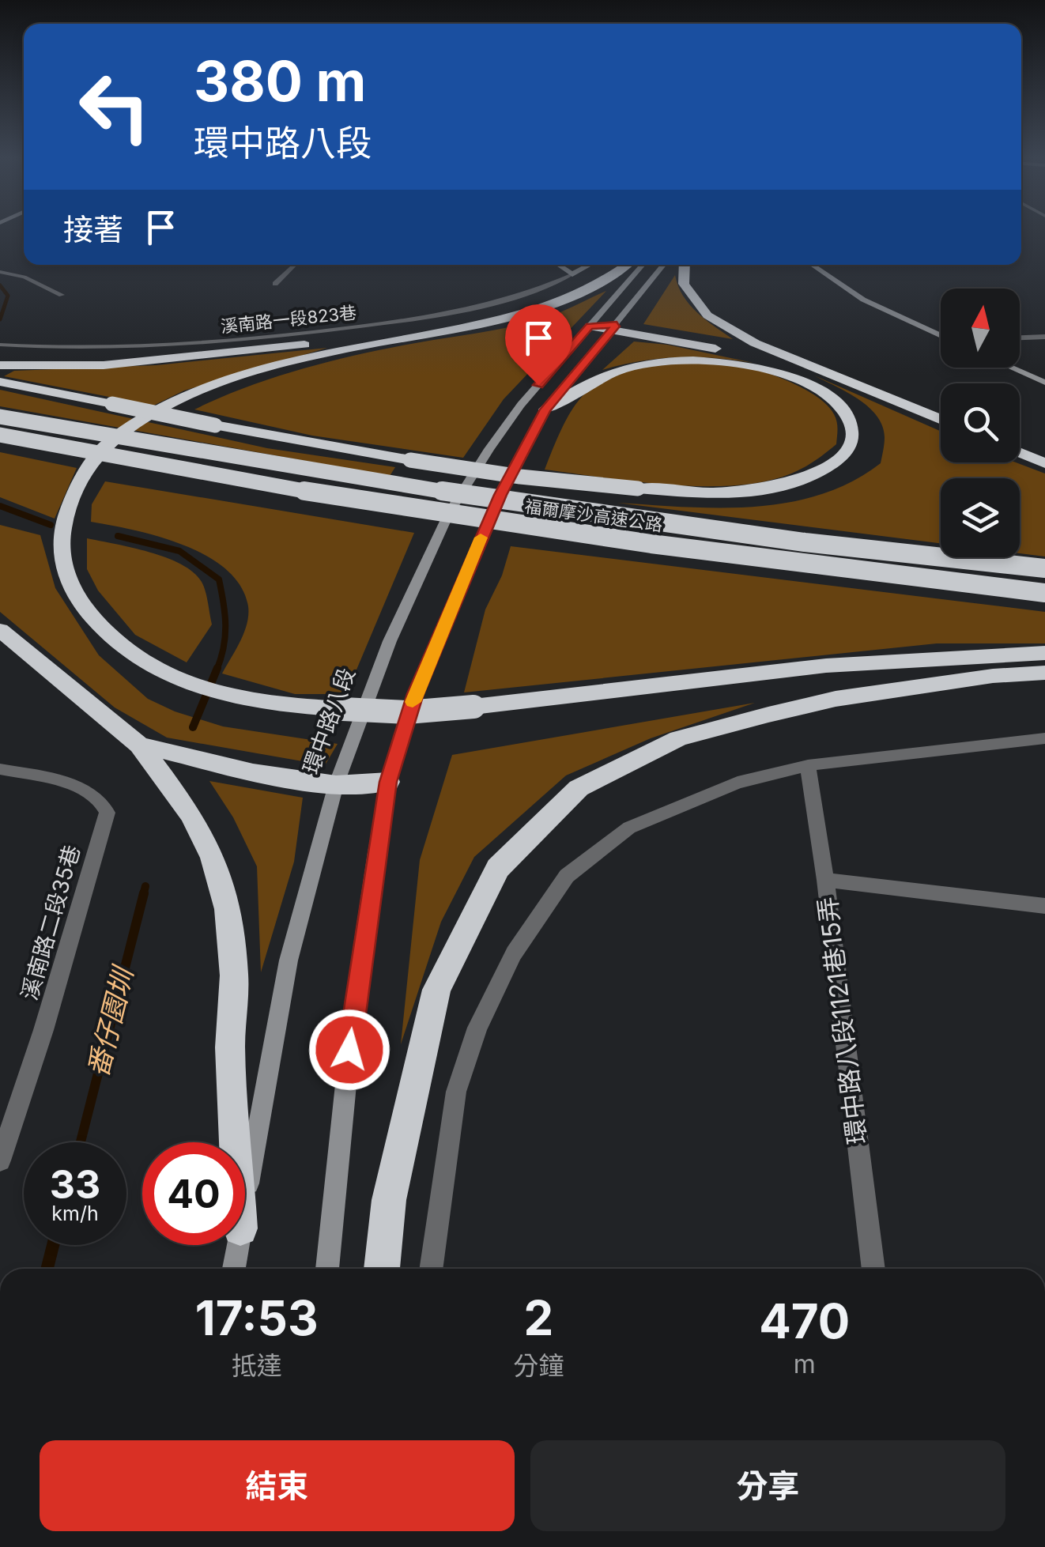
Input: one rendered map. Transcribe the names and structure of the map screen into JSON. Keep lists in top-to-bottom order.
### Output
{
  "streets": {
    "highway": ["福爾摩沙高速公路"],
    "street": ["環中路八段", "溪南路二段35巷", "環中路八段1121巷15弄"],
    "lane": ["溪南路一段823巷"]
  },
  "water": ["番仔園圳"],
  "north": "top",
  "page": {
    "turn": ["380 m", "環中路八段"],
    "then": "接著",
    "speed": "33 km/h",
    "limit": "40",
    "eta": [
      "17:53",
      "抵達",
      "2",
      "分鐘",
      "470",
      "m"
    ],
    "buttons": ["結束", "分享"]
  }
}
